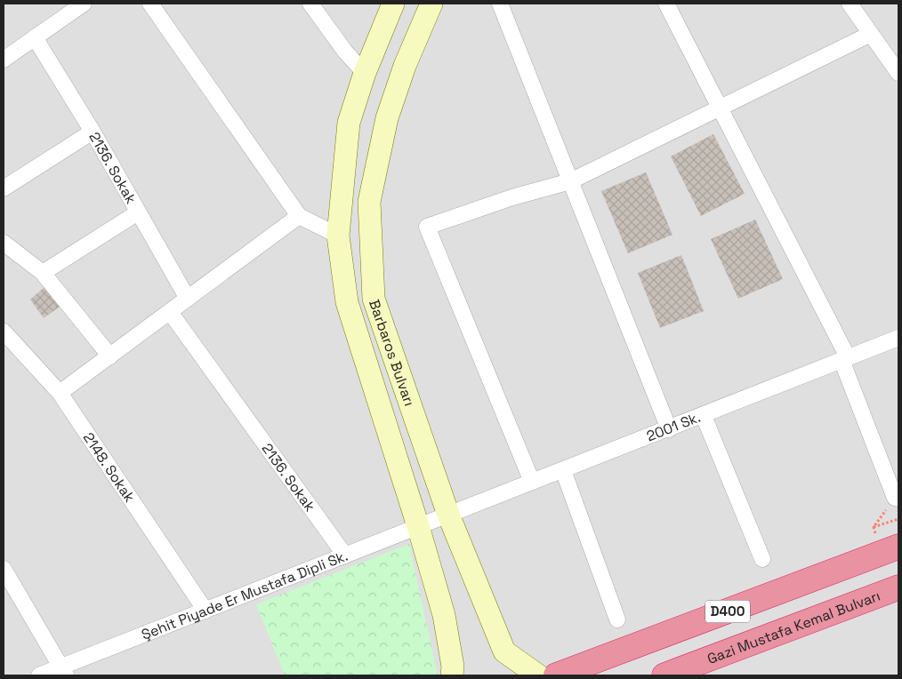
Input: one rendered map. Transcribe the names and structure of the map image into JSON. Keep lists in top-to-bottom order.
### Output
{
  "streets": {
    "highway": ["D400", "Gazi Mustafa Kemal Bulvarı"],
    "street": [
      "2136. Sokak",
      "Barbaros Bulvarı",
      "2001 Sk.",
      "2148. Sokak",
      "Şehit Piyade Er Mustafa Dipli Sk."
    ]
  },
  "crossings": [
    ["2136. Sokak", "Şehit Piyade Er Mustafa Dipli Sk."],
    ["Barbaros Bulvarı", "2001 Sk."],
    ["Barbaros Bulvarı", "Şehit Piyade Er Mustafa Dipli Sk."],
    ["2001 Sk.", "Şehit Piyade Er Mustafa Dipli Sk."],
    ["2148. Sokak", "Şehit Piyade Er Mustafa Dipli Sk."]
  ]
}
